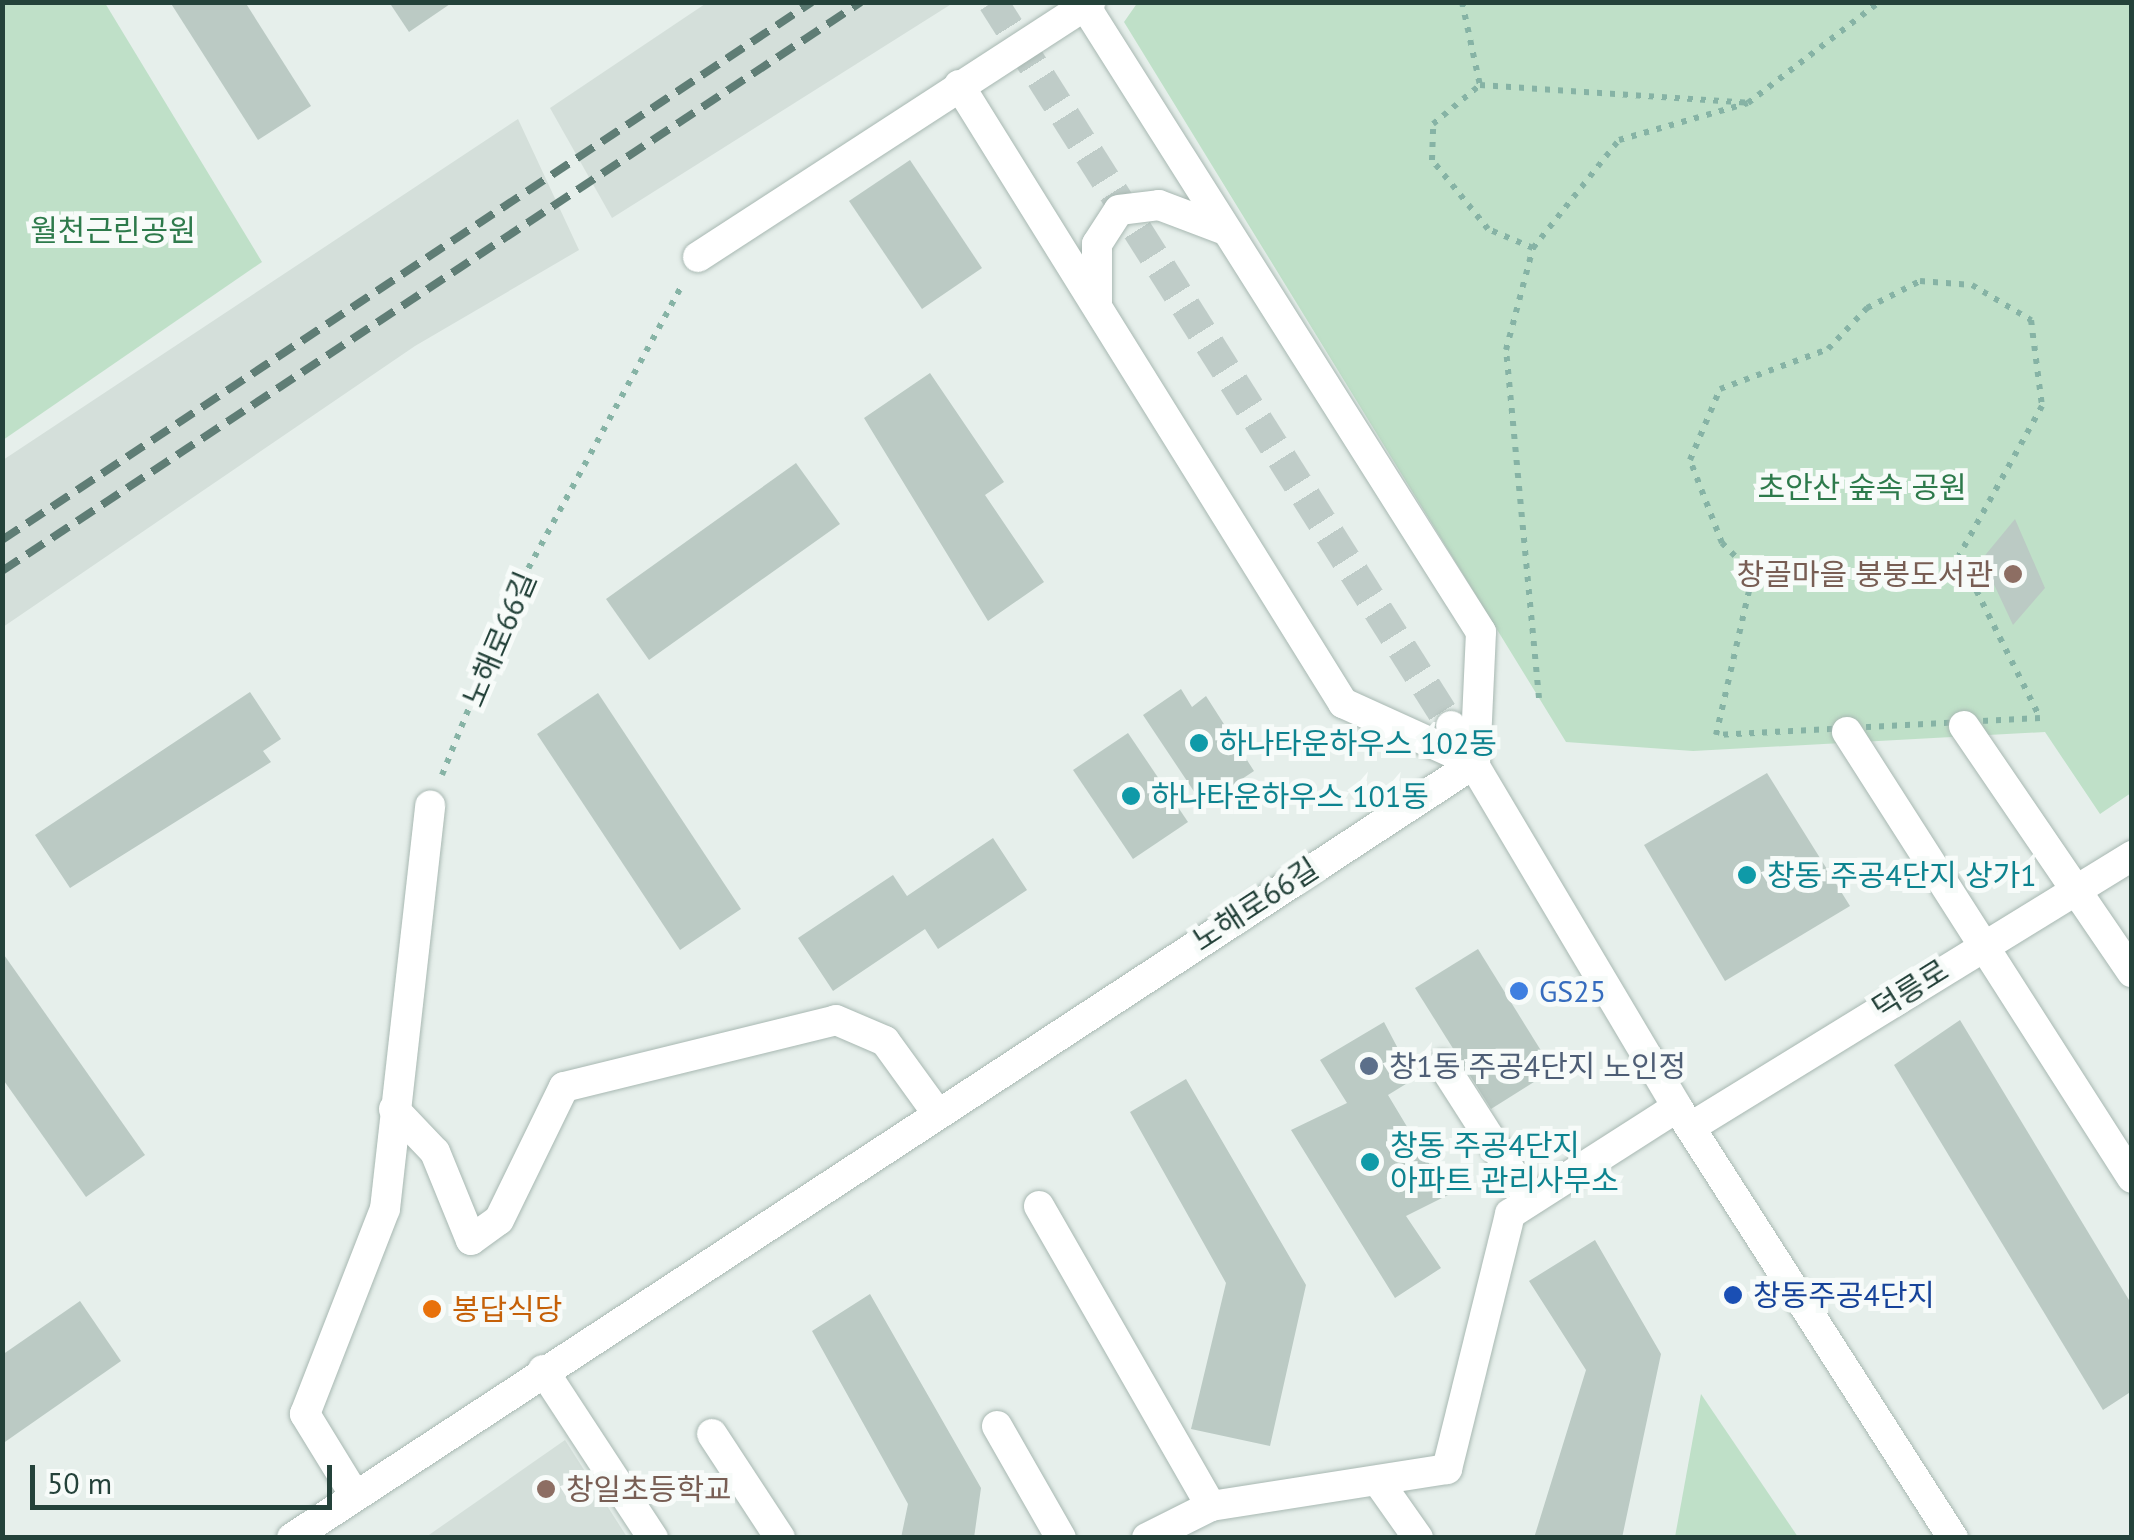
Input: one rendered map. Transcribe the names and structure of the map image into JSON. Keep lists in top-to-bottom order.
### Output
{
  "streets": {
    "street": ["노해로66길", "덕릉로"]
  },
  "parks": ["월천근린공원", "초안산 숲속 공원"],
  "places": [
    "창골마을 붕붕도서관",
    "하나타운하우스 102동",
    "하나타운하우스 101동",
    "창동 주공4단지 상가1",
    "GS25",
    "창1동 주공4단지 노인정",
    "창동 주공4단지 아파트 관리사무소",
    "창동주공4단지",
    "봉답식당",
    "창일초등학교"
  ],
  "scale_bar": "50 m"
}
